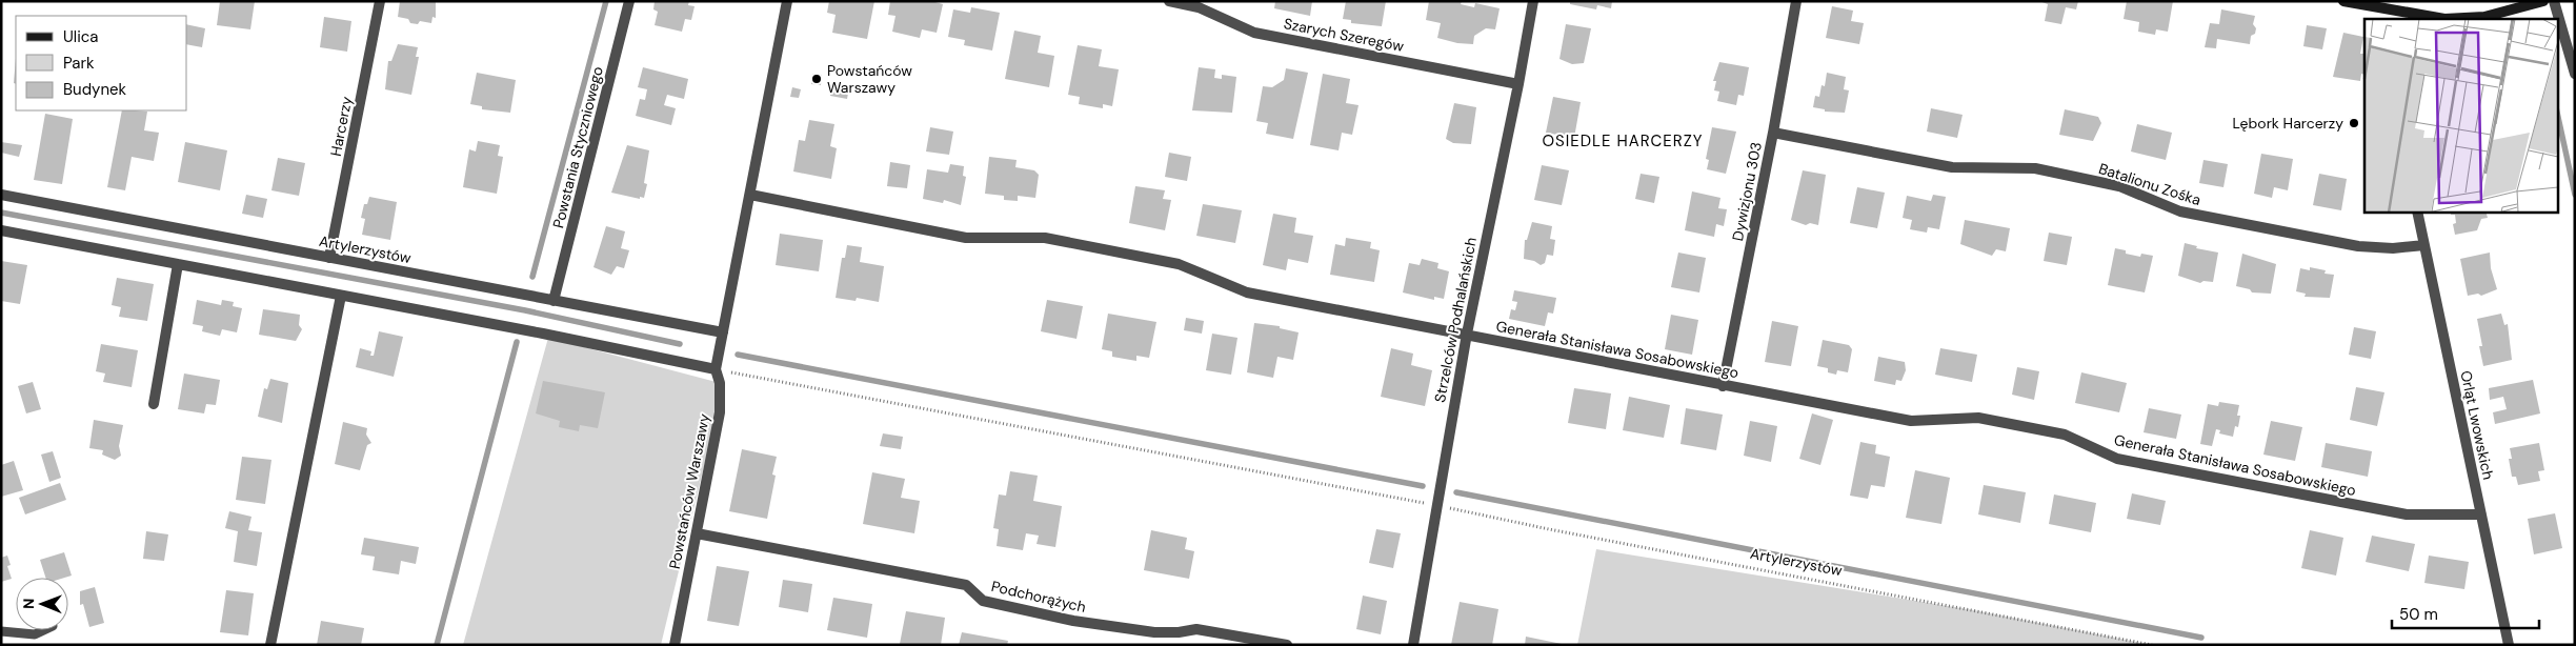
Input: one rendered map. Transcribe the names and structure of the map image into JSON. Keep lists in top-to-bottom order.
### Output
{
  "streets": {
    "street": [
      "Szarych Szeregów",
      "Harcerzy",
      "Powstania Styczniowego",
      "Batalionu Zośka",
      "Dywizjonu 303",
      "Artylerzystów",
      "Strzelców Podhalańskich",
      "Generała Stanisława Sosabowskiego",
      "Orląt Lwowskich",
      "Powstańców Warszawy",
      "Podchorążych"
    ]
  },
  "crossings": [
    ["Szarych Szeregów", "Strzelców Podhalańskich"],
    ["Harcerzy", "Artylerzystów"],
    ["Powstania Styczniowego", "Artylerzystów"],
    ["Batalionu Zośka", "Dywizjonu 303"],
    ["Batalionu Zośka", "Orląt Lwowskich"],
    ["Dywizjonu 303", "Generała Stanisława Sosabowskiego"],
    ["Artylerzystów", "Strzelców Podhalańskich"],
    ["Artylerzystów", "Powstańców Warszawy"],
    ["Strzelców Podhalańskich", "Generała Stanisława Sosabowskiego"],
    ["Generała Stanisława Sosabowskiego", "Orląt Lwowskich"],
    ["Generała Stanisława Sosabowskiego", "Powstańców Warszawy"],
    ["Powstańców Warszawy", "Podchorążych"]
  ],
  "districts": ["OSIEDLE HARCERZY"],
  "places": ["Powstańców Warszawy", "Lębork Harcerzy"],
  "legend": ["Ulica", "Park", "Budynek"],
  "scale_bar": "50 m",
  "north": "left"
}
